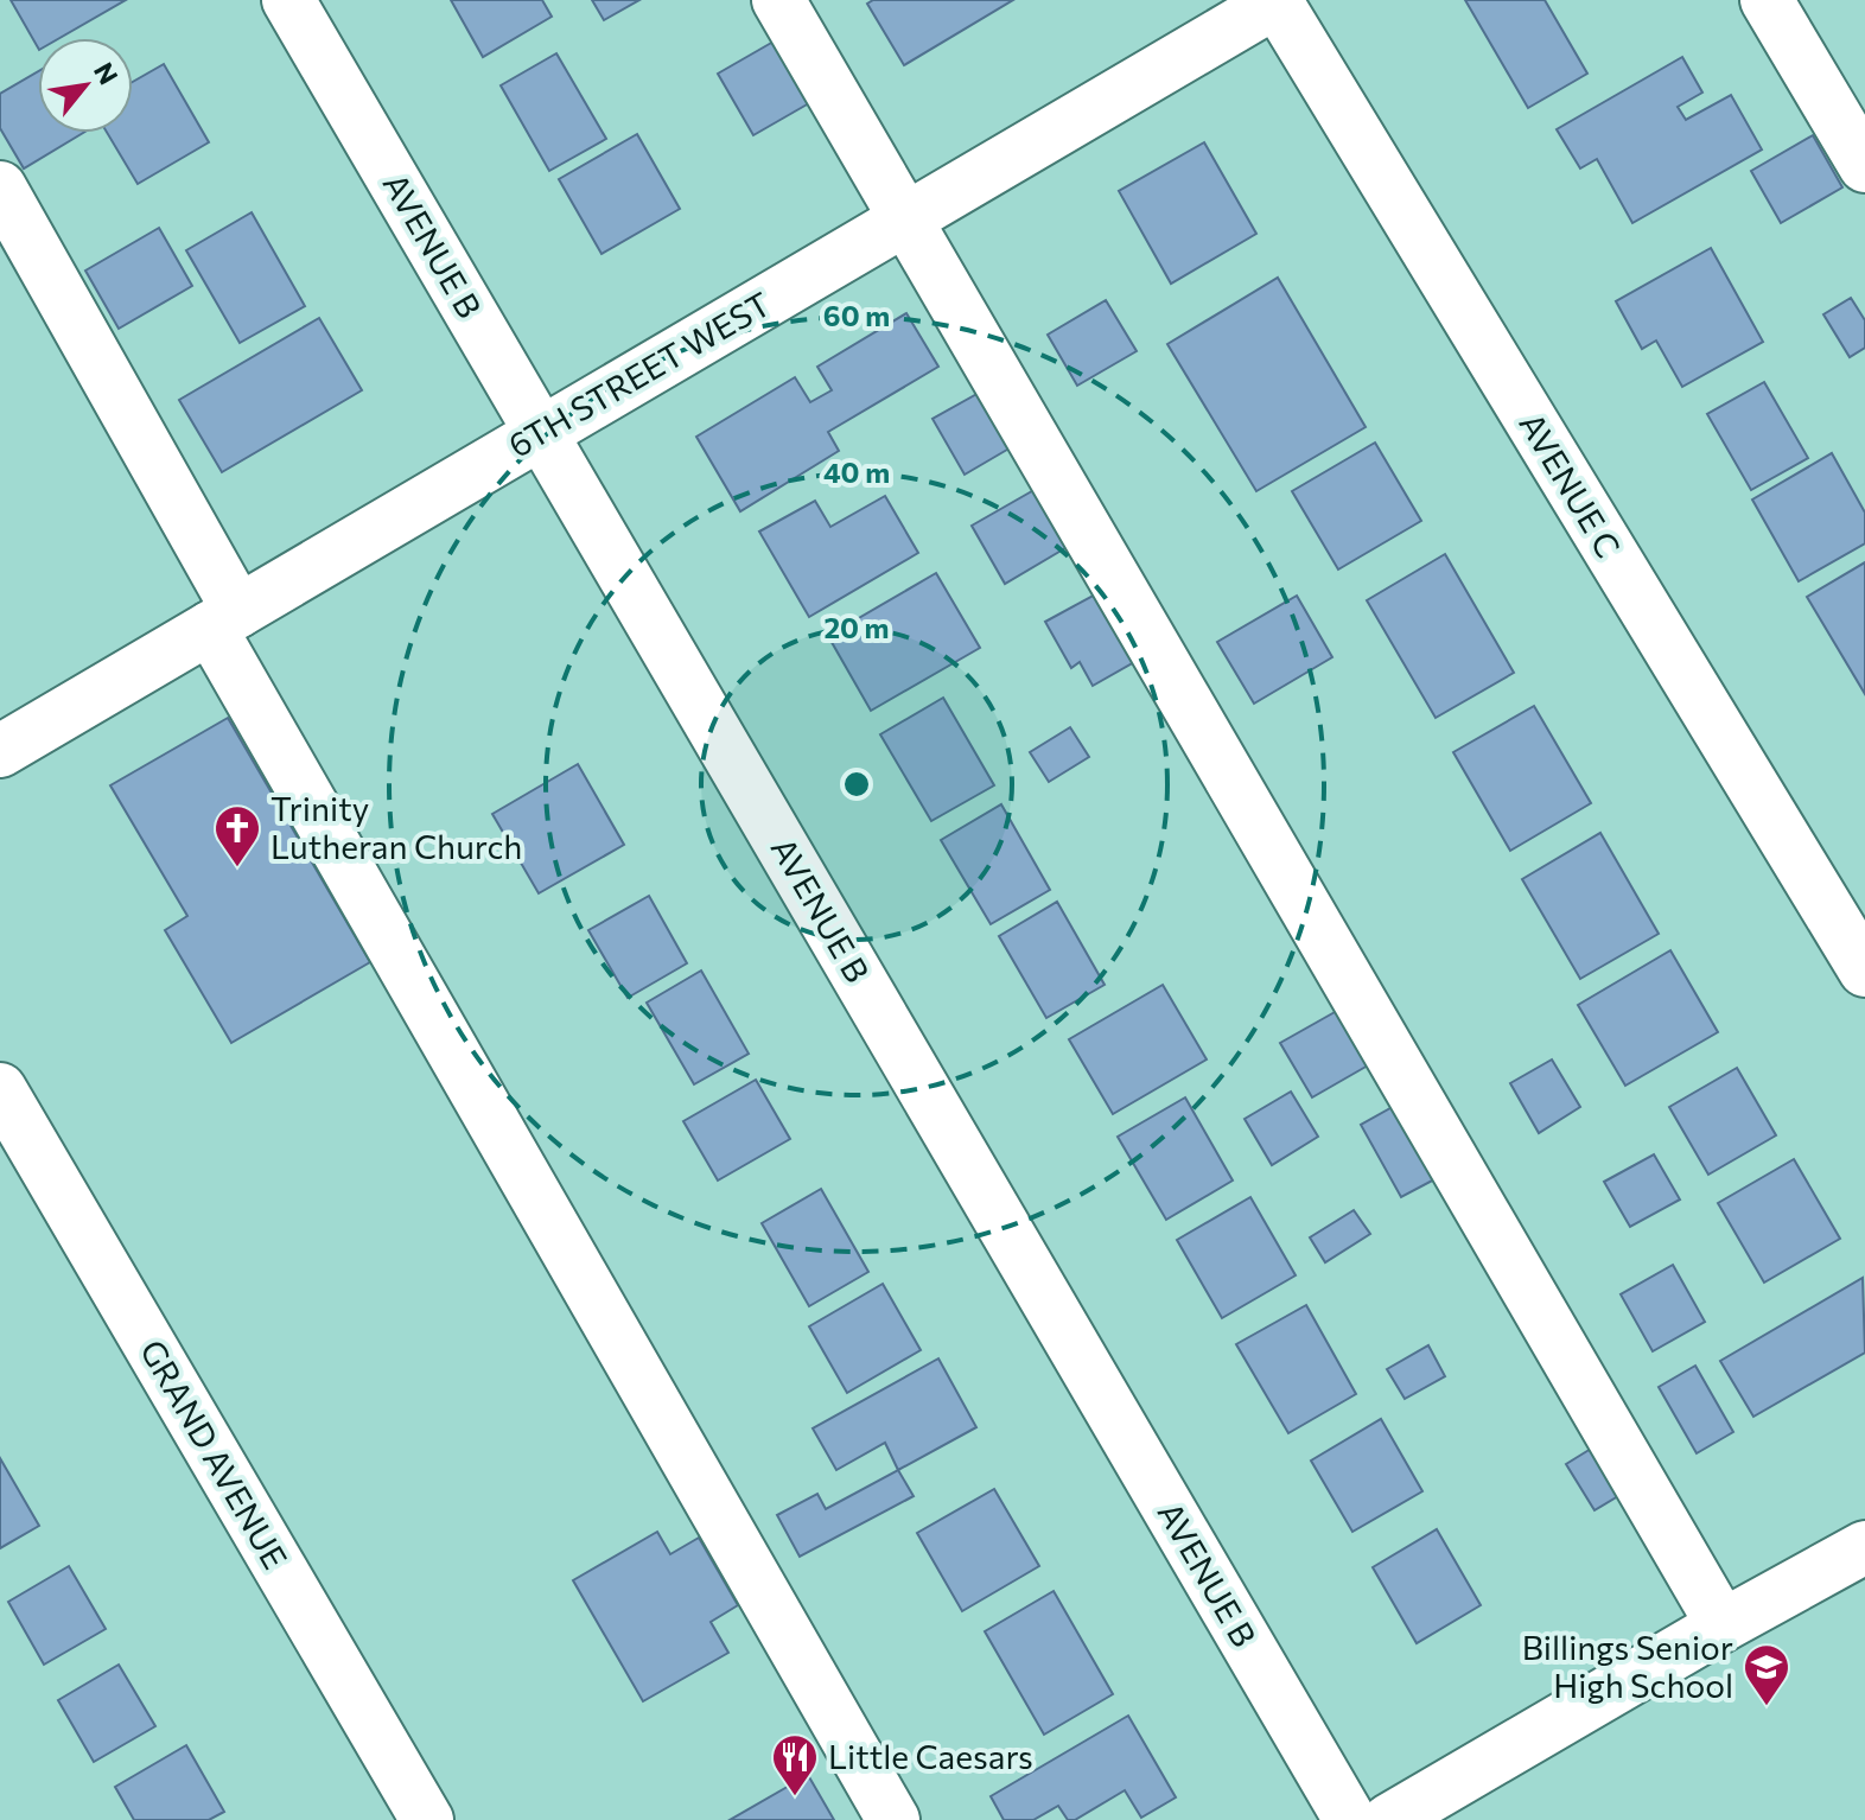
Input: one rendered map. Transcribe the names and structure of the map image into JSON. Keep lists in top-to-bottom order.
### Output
{
  "streets": {
    "street": [
      "AVENUE B",
      "6TH STREET WEST",
      "AVENUE C",
      "GRAND AVENUE"
    ]
  },
  "crossings": [
    ["AVENUE B", "6TH STREET WEST"],
    ["6TH STREET WEST", "AVENUE C"]
  ],
  "places": {
    "church": ["Trinity Lutheran Church"],
    "school or university": ["Billings Senior High School"],
    "restaurant": ["Little Caesars"]
  },
  "north": "top right",
  "rings": ["60 m", "40 m", "20 m"]
}
